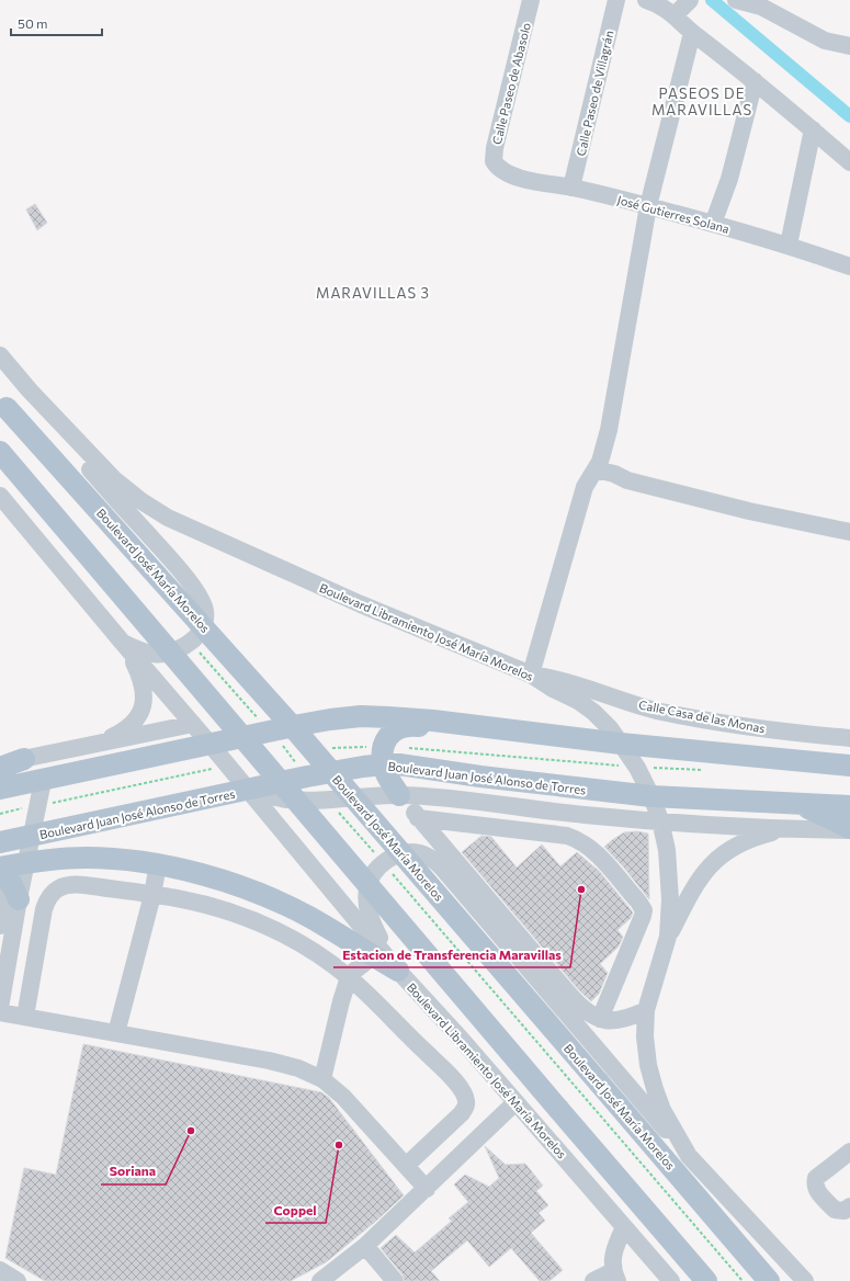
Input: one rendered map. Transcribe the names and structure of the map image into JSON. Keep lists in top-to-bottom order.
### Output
{
  "streets": {
    "main road": ["Boulevard José María Morelos", "Boulevard Juan José Alonso de Torres"],
    "street": [
      "Calle Paseo de Abasolo",
      "Calle Paseo de Villagrán",
      "José Gutierres Solana",
      "Boulevard Libramiento José María Morelos",
      "Calle Casa de las Monas"
    ]
  },
  "crossings": [
    ["Calle Paseo de Abasolo", "José Gutierres Solana"],
    ["Calle Paseo de Villagrán", "José Gutierres Solana"],
    ["Boulevard Libramiento José María Morelos", "Calle Casa de las Monas"],
    ["Boulevard Libramiento José María Morelos", "Boulevard Juan José Alonso de Torres"]
  ],
  "districts": ["PASEOS DE MARAVILLAS", "MARAVILLAS 3"],
  "places": ["Estacion de Transferencia Maravillas", "Soriana", "Coppel"],
  "scale_bar": "50 m"
}
